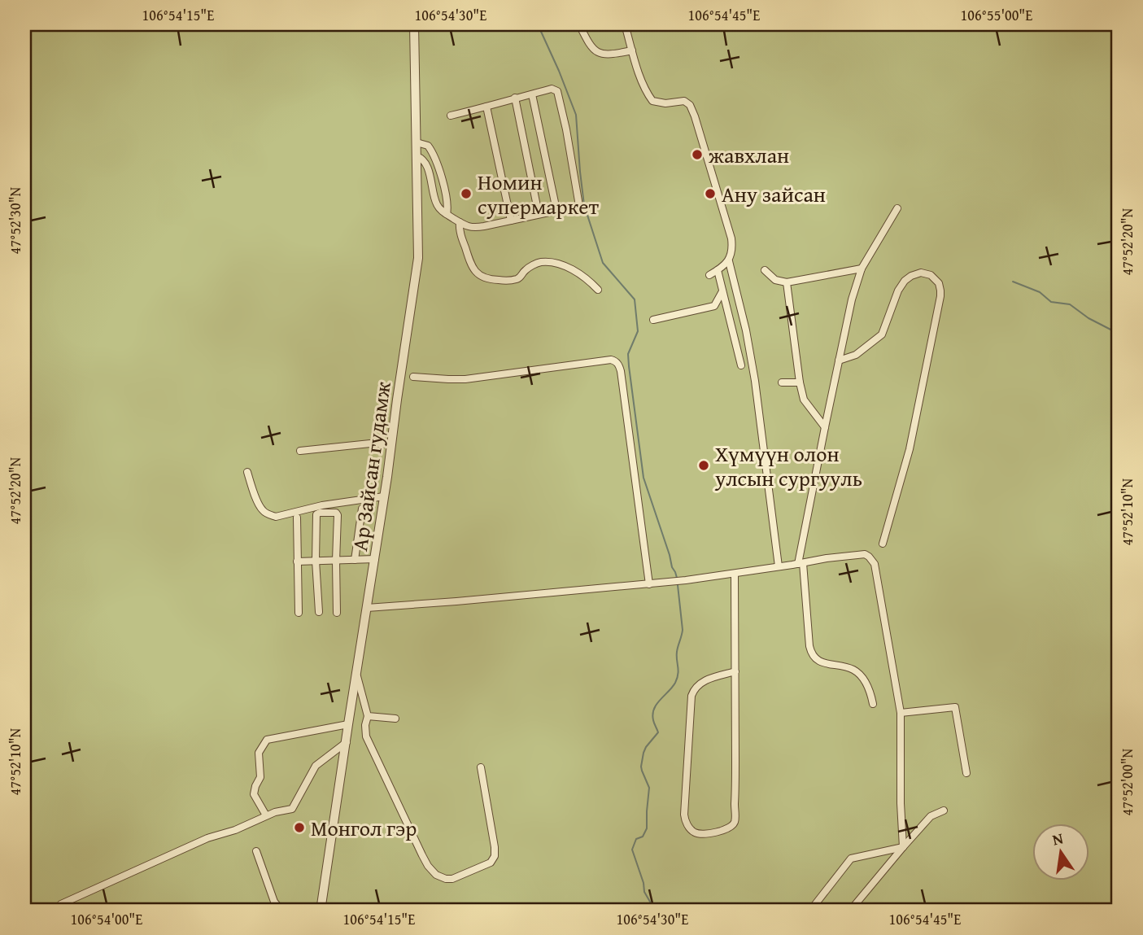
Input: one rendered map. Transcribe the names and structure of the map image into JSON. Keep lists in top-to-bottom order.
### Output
{
  "streets": {
    "street": ["Ар Зайсан гудамж"]
  },
  "places": [
    "жавхлан",
    "Номин супермаркет",
    "Ану зайсан",
    "Хүмүүн олон улсын сургууль",
    "Монгол гэр"
  ],
  "north": "top",
  "coordinates": [
    "106°54'15\"E",
    "106°54'30\"E",
    "106°54'45\"E",
    "106°55'00\"E",
    "47°52'30\"N",
    "47°52'20\"N",
    "47°52'10\"N",
    "47°52'00\"N",
    "106°54'00\"E"
  ]
}
